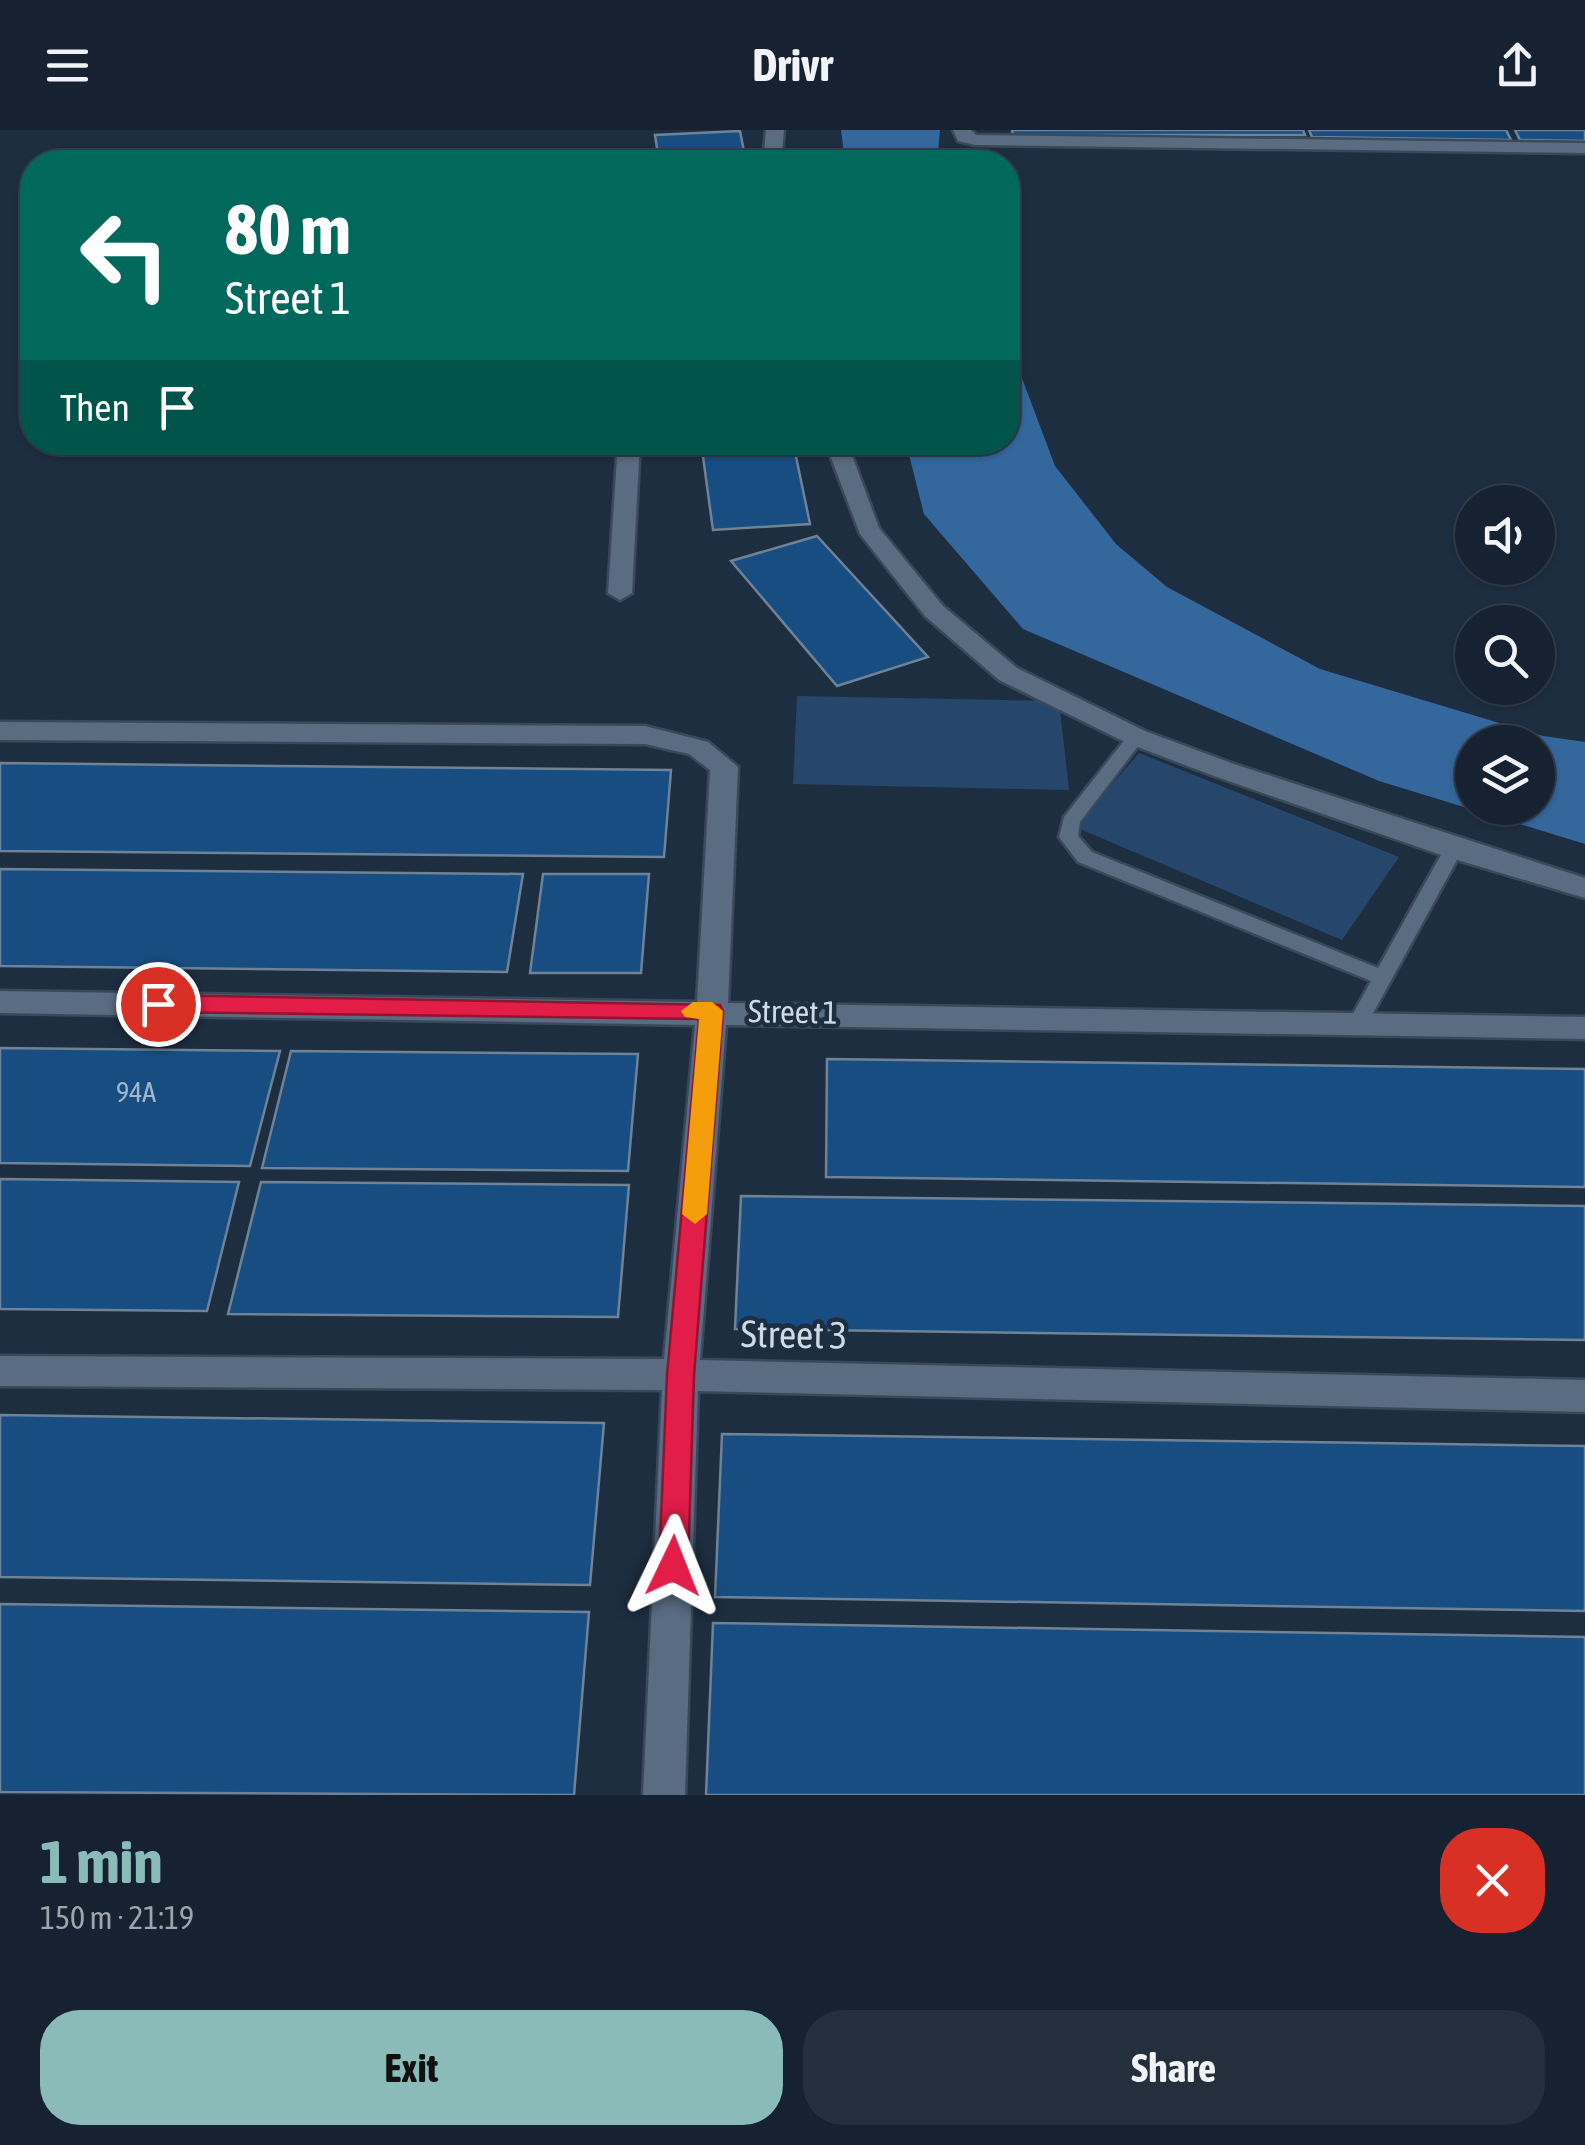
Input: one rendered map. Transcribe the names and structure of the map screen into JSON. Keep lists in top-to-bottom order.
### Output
{
  "streets": {
    "street": ["Street 1", "Street 3"]
  },
  "house_numbers": ["94A"],
  "page": {
    "header": "Drivr",
    "turn": ["80 m", "Street 1"],
    "then": "Then",
    "heading": ["1 min", "150 m · 21:19"],
    "buttons": ["Exit", "Share"]
  }
}
